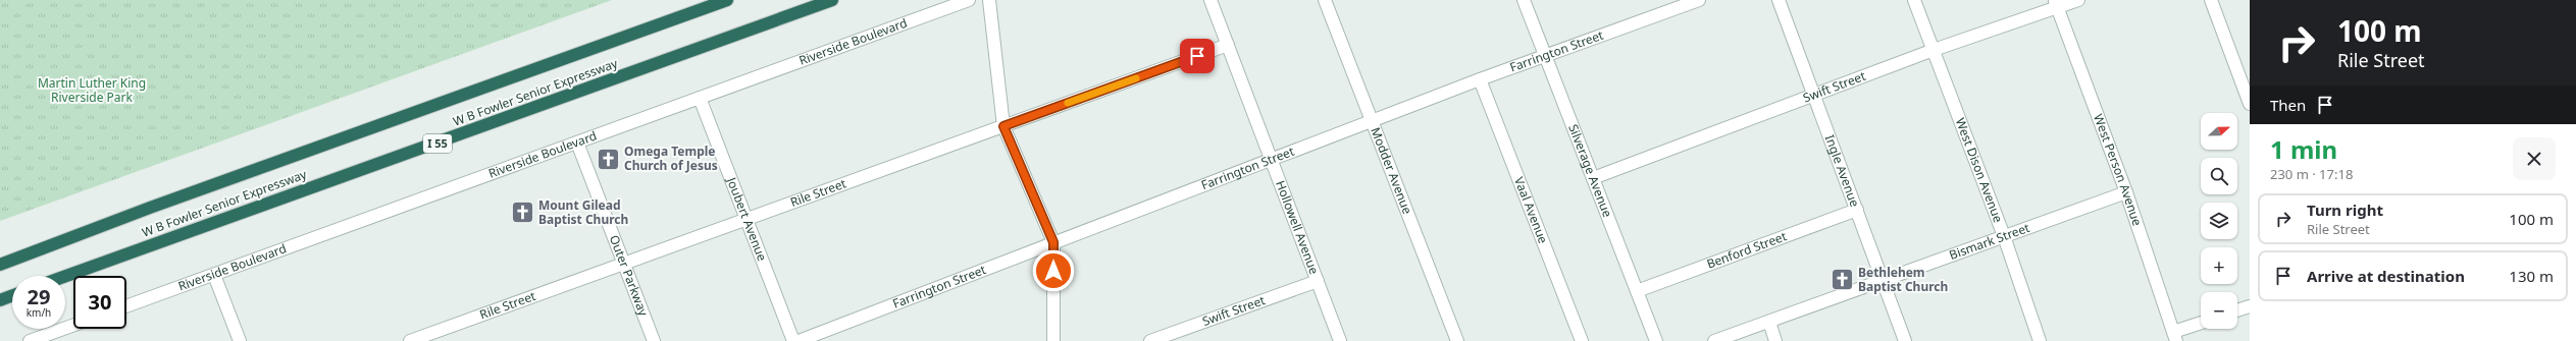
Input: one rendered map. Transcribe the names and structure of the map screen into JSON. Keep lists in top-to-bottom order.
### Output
{
  "streets": {
    "highway": ["W B Fowler Senior Expressway", "I 55"],
    "street": [
      "Riverside Boulevard",
      "Farrington Street",
      "Swift Street",
      "Modder Avenue",
      "Silverage Avenue",
      "Ingle Avenue",
      "West Dison Avenue",
      "West Person Avenue",
      "Rile Street",
      "Vaal Avenue",
      "Joubert Avenue",
      "Hollowell Avenue",
      "Bismark Street",
      "Benford Street",
      "Outer Parkway"
    ]
  },
  "crossings": [
    ["Riverside Boulevard", "Joubert Avenue"],
    ["Riverside Boulevard", "Outer Parkway"],
    ["Farrington Street", "Modder Avenue"],
    ["Farrington Street", "Silverage Avenue"],
    ["Farrington Street", "Vaal Avenue"],
    ["Farrington Street", "Hollowell Avenue"],
    ["Swift Street", "Silverage Avenue"],
    ["Swift Street", "Ingle Avenue"],
    ["Swift Street", "West Dison Avenue"],
    ["Swift Street", "West Person Avenue"],
    ["Swift Street", "Hollowell Avenue"],
    ["Silverage Avenue", "Benford Street"],
    ["Ingle Avenue", "Bismark Street"],
    ["Ingle Avenue", "Benford Street"],
    ["West Dison Avenue", "Bismark Street"],
    ["West Person Avenue", "Bismark Street"],
    ["Rile Street", "Joubert Avenue"],
    ["Rile Street", "Hollowell Avenue"],
    ["Rile Street", "Outer Parkway"]
  ],
  "parks": ["Martin Luther King Riverside Park"],
  "places": {
    "church": ["Omega Temple Church of Jesus", "Mount Gilead Baptist Church", "Bethlehem Baptist Church"]
  },
  "north": "right",
  "page": {
    "turn": ["100 m", "Rile Street"],
    "then": "Then",
    "map_buttons": ["+", "−"],
    "heading": ["1 min", "230 m · 17:18"],
    "list": [
      {
        "name": "Turn right",
        "note": "Rile Street",
        "value": "100 m"
      },
      {
        "name": "Arrive at destination",
        "value": "130 m"
      }
    ],
    "speed": "29 km/h",
    "limit": "30"
  }
}
